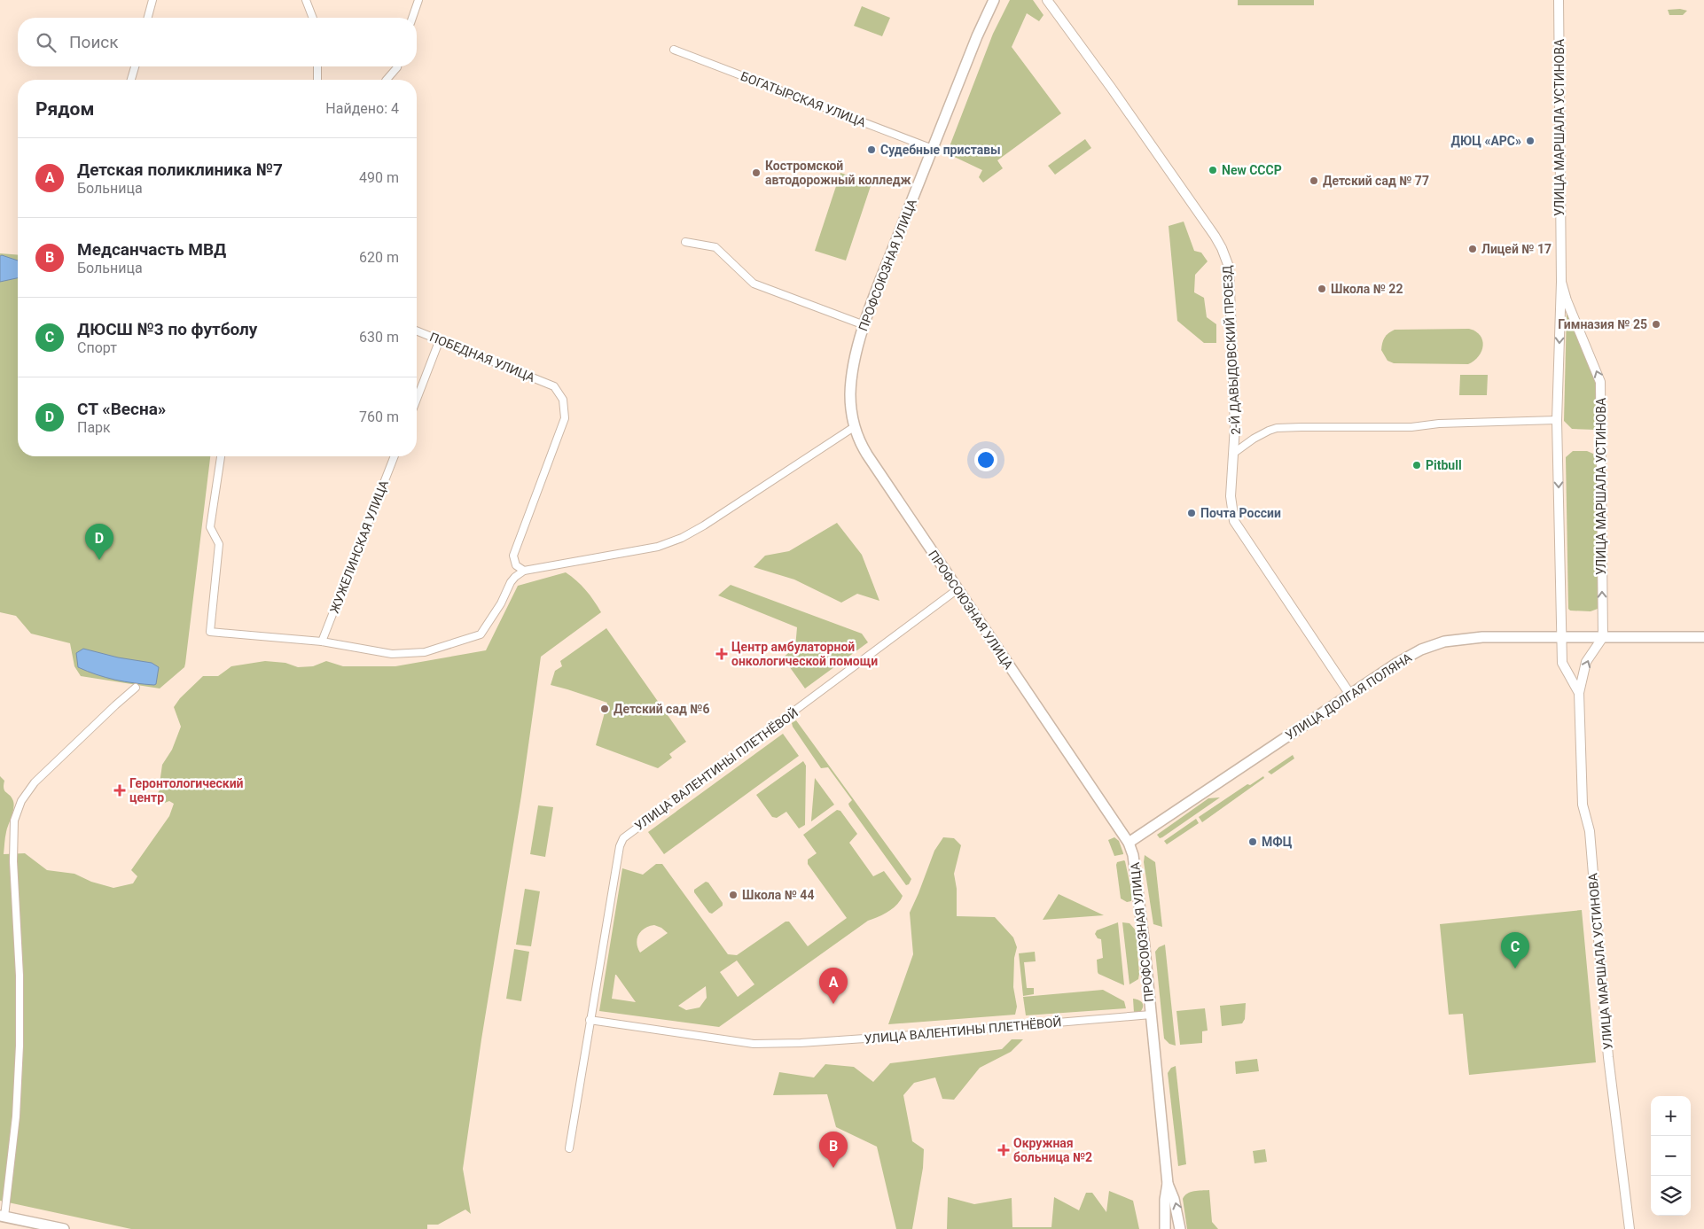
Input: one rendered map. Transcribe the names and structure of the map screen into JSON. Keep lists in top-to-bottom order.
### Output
{
  "streets": {
    "main road": ["ПРОФСОЮЗНАЯ УЛИЦА", "УЛИЦА ДОЛГАЯ ПОЛЯНА"],
    "street": [
      "БОГАТЫРСКАЯ УЛИЦА",
      "УЛИЦА МАРШАЛА УСТИНОВА",
      "2-Й ДАВЫДОВСКИЙ ПРОЕЗД",
      "ПОБЕДНАЯ УЛИЦА",
      "ЖУЖЕЛИНСКАЯ УЛИЦА",
      "УЛИЦА ВАЛЕНТИНЫ ПЛЕТНЁВОЙ"
    ]
  },
  "crossings": [
    ["БОГАТЫРСКАЯ УЛИЦА", "ПРОФСОЮЗНАЯ УЛИЦА"],
    ["УЛИЦА МАРШАЛА УСТИНОВА", "УЛИЦА ДОЛГАЯ ПОЛЯНА"],
    ["ПРОФСОЮЗНАЯ УЛИЦА", "УЛИЦА ДОЛГАЯ ПОЛЯНА"],
    ["ПРОФСОЮЗНАЯ УЛИЦА", "УЛИЦА ВАЛЕНТИНЫ ПЛЕТНЁВОЙ"],
    ["2-Й ДАВЫДОВСКИЙ ПРОЕЗД", "УЛИЦА ДОЛГАЯ ПОЛЯНА"]
  ],
  "places": {
    "other": [
      "ДЮЦ «АРС»",
      "Судебные приставы",
      "New СССР",
      "Костромской автодорожный колледж",
      "Детский сад № 77",
      "Лицей № 17",
      "Школа № 22",
      "Гимназия № 25",
      "Pitbull",
      "Почта России",
      "Детский сад №6",
      "МФЦ",
      "Школа № 44"
    ],
    "health": ["Центр амбулаторной онкологической помощи", "Геронтологический центр", "Окружная больница №2"]
  },
  "page": {
    "search": "Поиск",
    "heading": ["Рядом", "Найдено: 4"],
    "list": [
      {
        "mark": "A",
        "name": "Детская поликлиника №7",
        "note": "Больница",
        "value": "490 m"
      },
      {
        "mark": "B",
        "name": "Медсанчасть МВД",
        "note": "Больница",
        "value": "620 m"
      },
      {
        "mark": "C",
        "name": "ДЮСШ №3 по футболу",
        "note": "Спорт",
        "value": "630 m"
      },
      {
        "mark": "D",
        "name": "СТ «Весна»",
        "note": "Парк",
        "value": "760 m"
      }
    ],
    "pins": [
      "D",
      "C",
      "A",
      "B"
    ],
    "map_buttons": ["+", "−"]
  }
}
